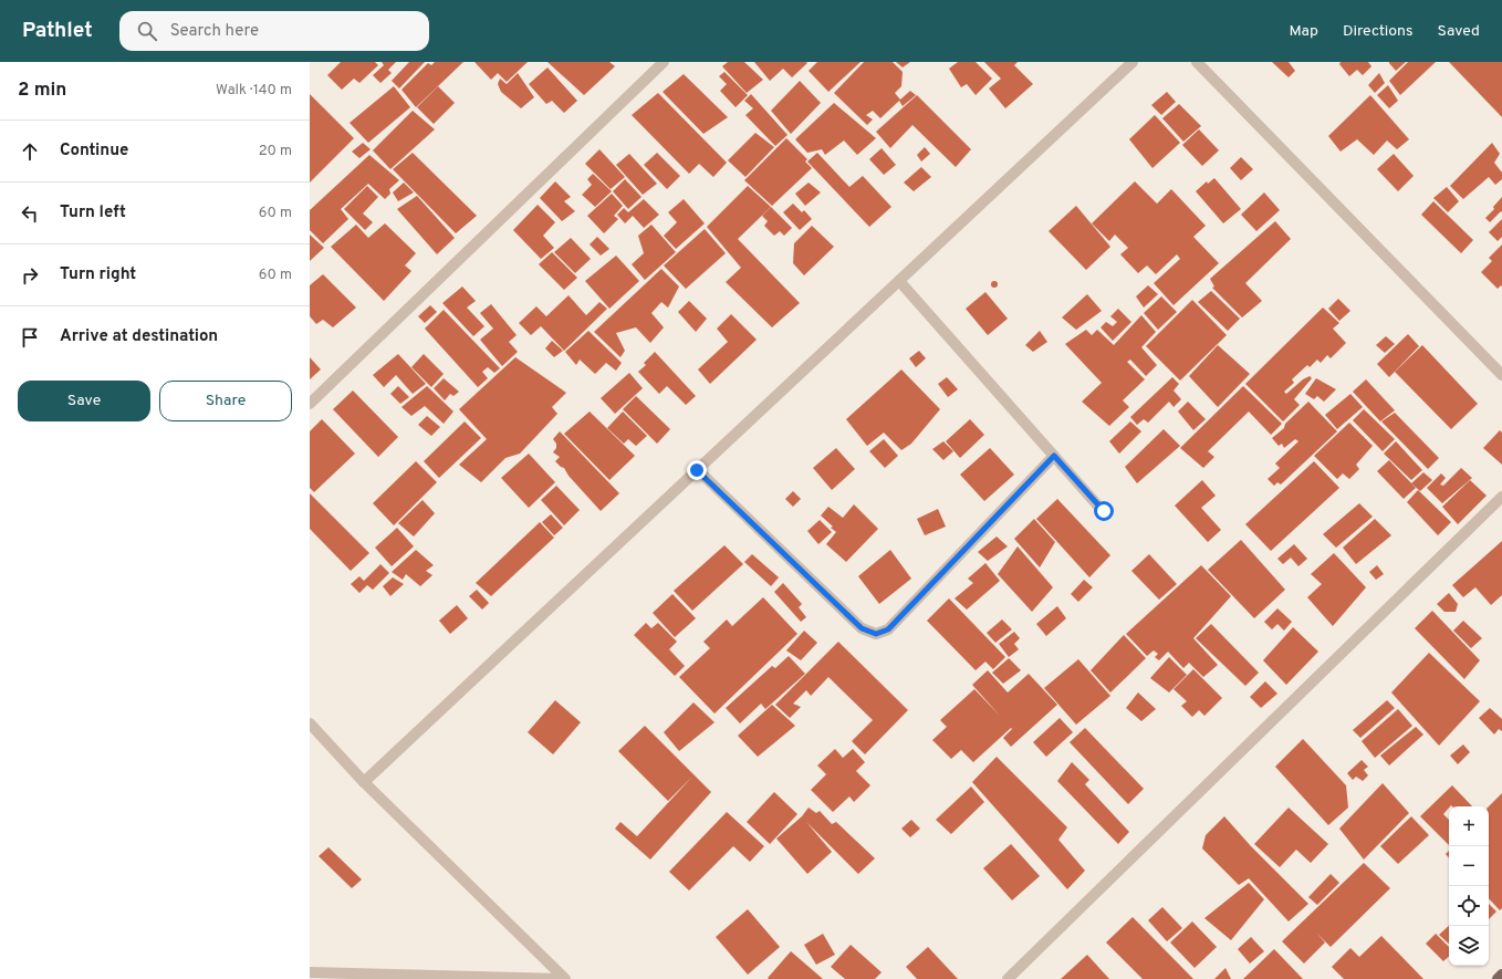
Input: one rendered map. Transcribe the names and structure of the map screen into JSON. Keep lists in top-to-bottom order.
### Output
{
  "page": {
    "header": "Pathlet",
    "search": "Search here",
    "nav": ["Map", "Directions", "Saved"],
    "heading": ["2 min", "Walk · 140 m"],
    "list": [
      ["Continue", "20 m"],
      ["Turn left", "60 m"],
      ["Turn right", "60 m"],
      "Arrive at destination"
    ],
    "buttons": ["Save", "Share"],
    "map_buttons": ["+", "−"]
  }
}
